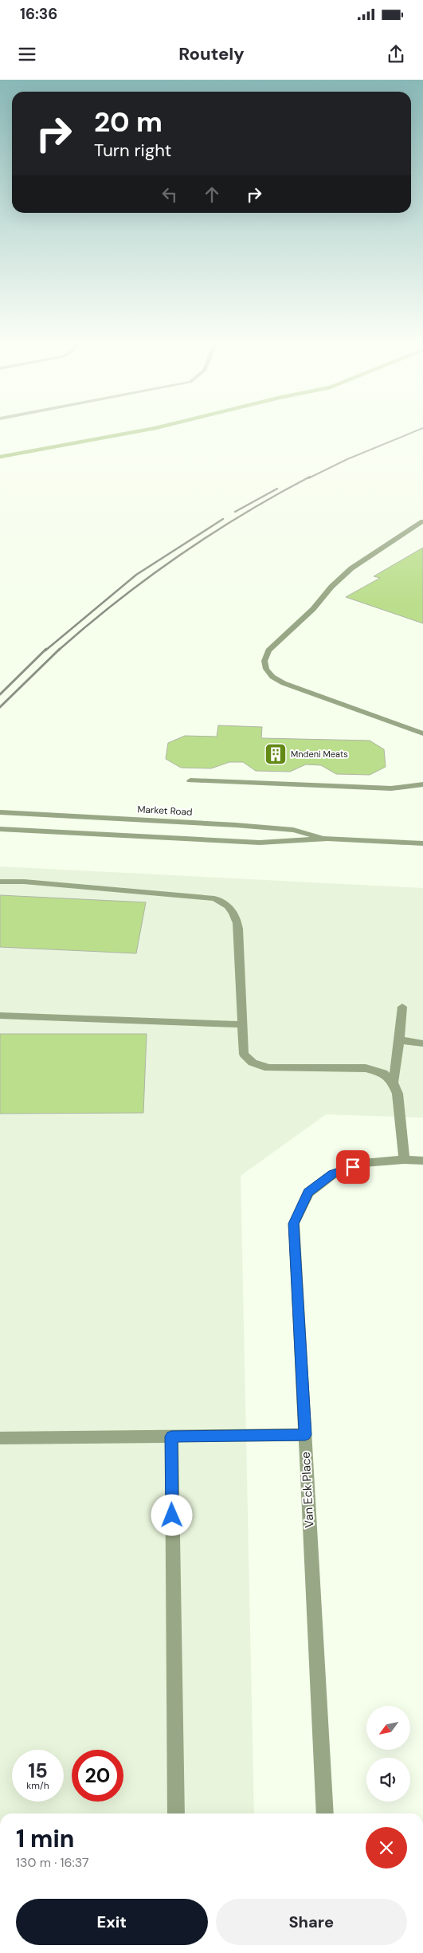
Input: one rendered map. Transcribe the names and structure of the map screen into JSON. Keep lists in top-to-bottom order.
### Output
{
  "streets": {
    "street": ["Market Road", "Van Eck Place"]
  },
  "places": {
    "building": ["Mndeni Meats"]
  },
  "north": "bottom left",
  "page": {
    "status": "16:36",
    "header": "Routely",
    "turn": ["20 m", "Turn right"],
    "speed": "15 km/h",
    "limit": "20",
    "heading": ["1 min", "130 m · 16:37"],
    "buttons": ["Exit", "Share"]
  }
}
